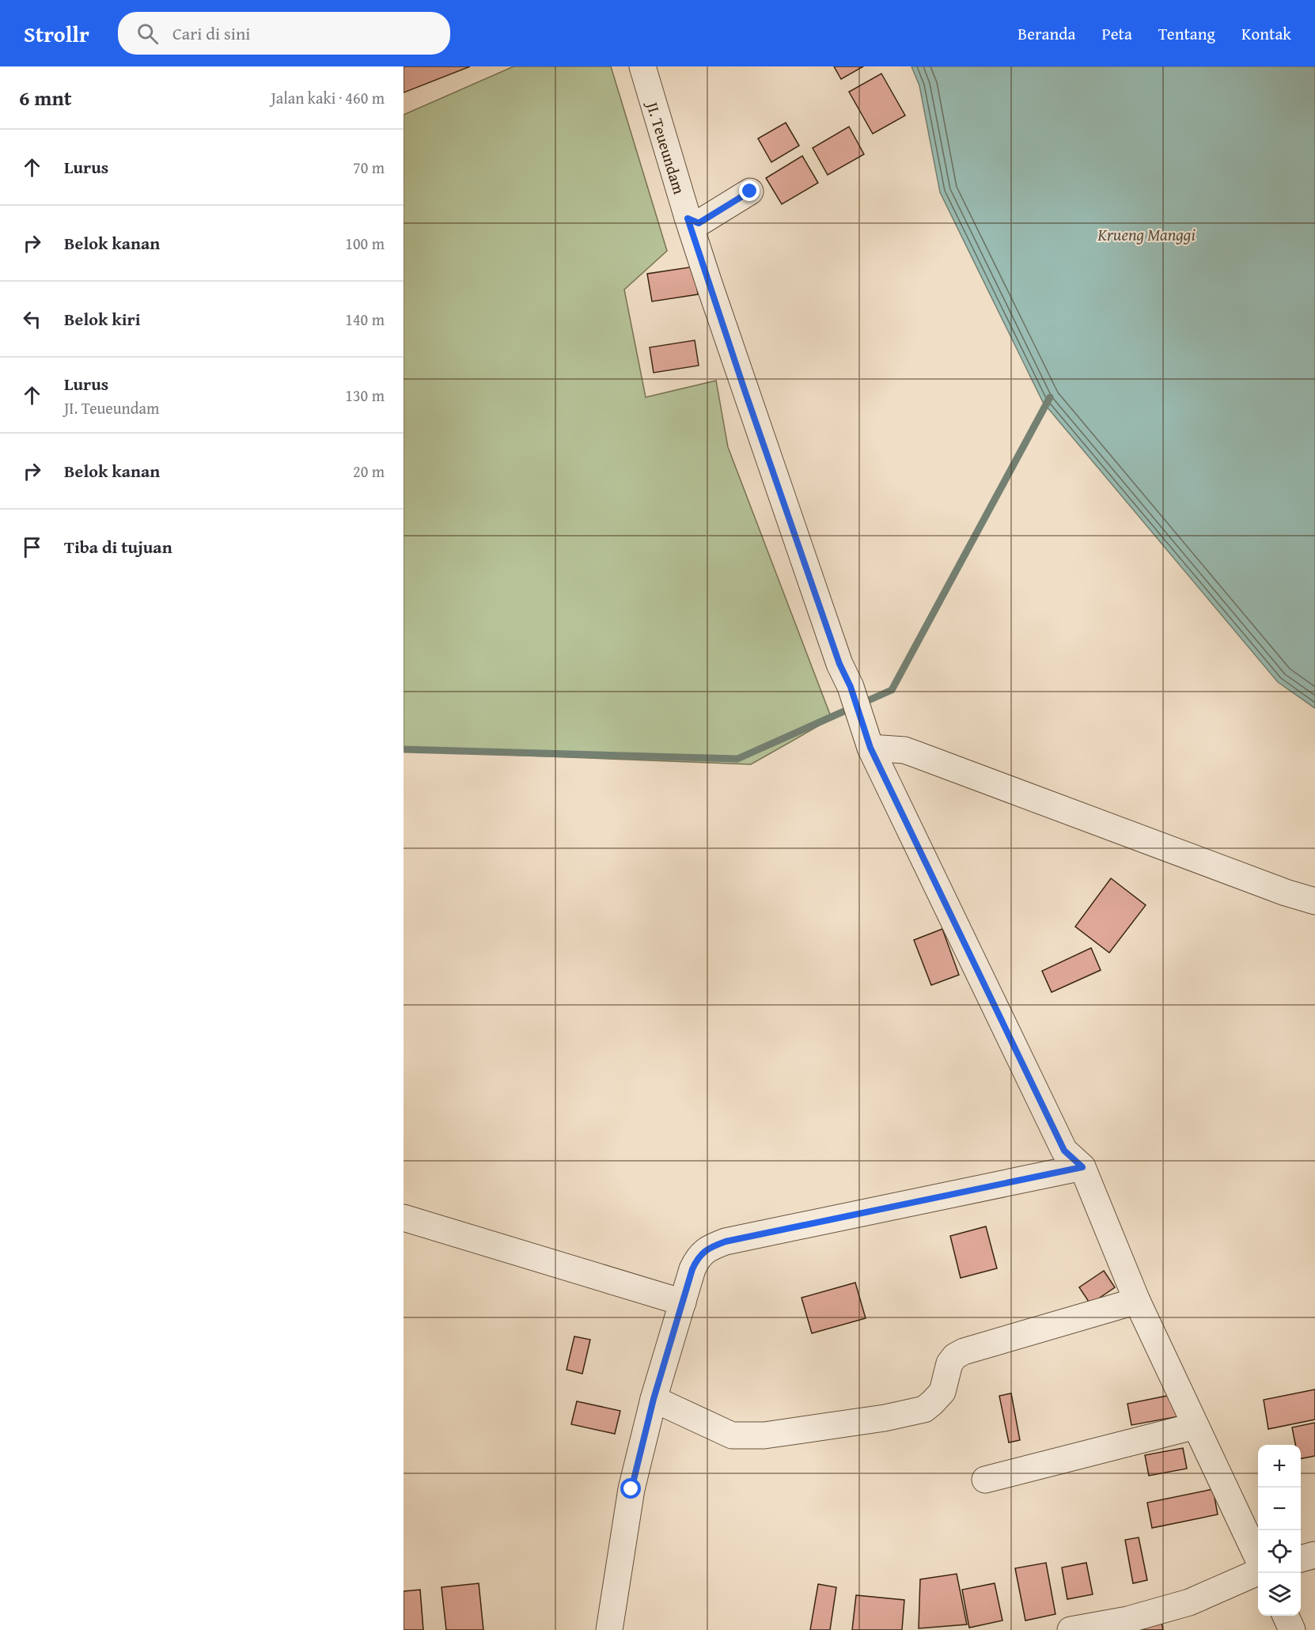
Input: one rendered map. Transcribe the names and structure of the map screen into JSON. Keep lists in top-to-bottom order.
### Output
{
  "streets": {
    "street": ["JI. Teueundam"]
  },
  "water": ["Krueng Manggi"],
  "page": {
    "header": "Strollr",
    "search": "Cari di sini",
    "nav": [
      "Beranda",
      "Peta",
      "Tentang",
      "Kontak"
    ],
    "heading": ["6 mnt", "Jalan kaki · 460 m"],
    "list": [
      ["Lurus", "70 m"],
      ["Belok kanan", "100 m"],
      ["Belok kiri", "140 m"],
      ["Lurus", "JI. Teueundam", "130 m"],
      ["Belok kanan", "20 m"],
      "Tiba di tujuan"
    ],
    "map_buttons": ["+", "−"]
  }
}
